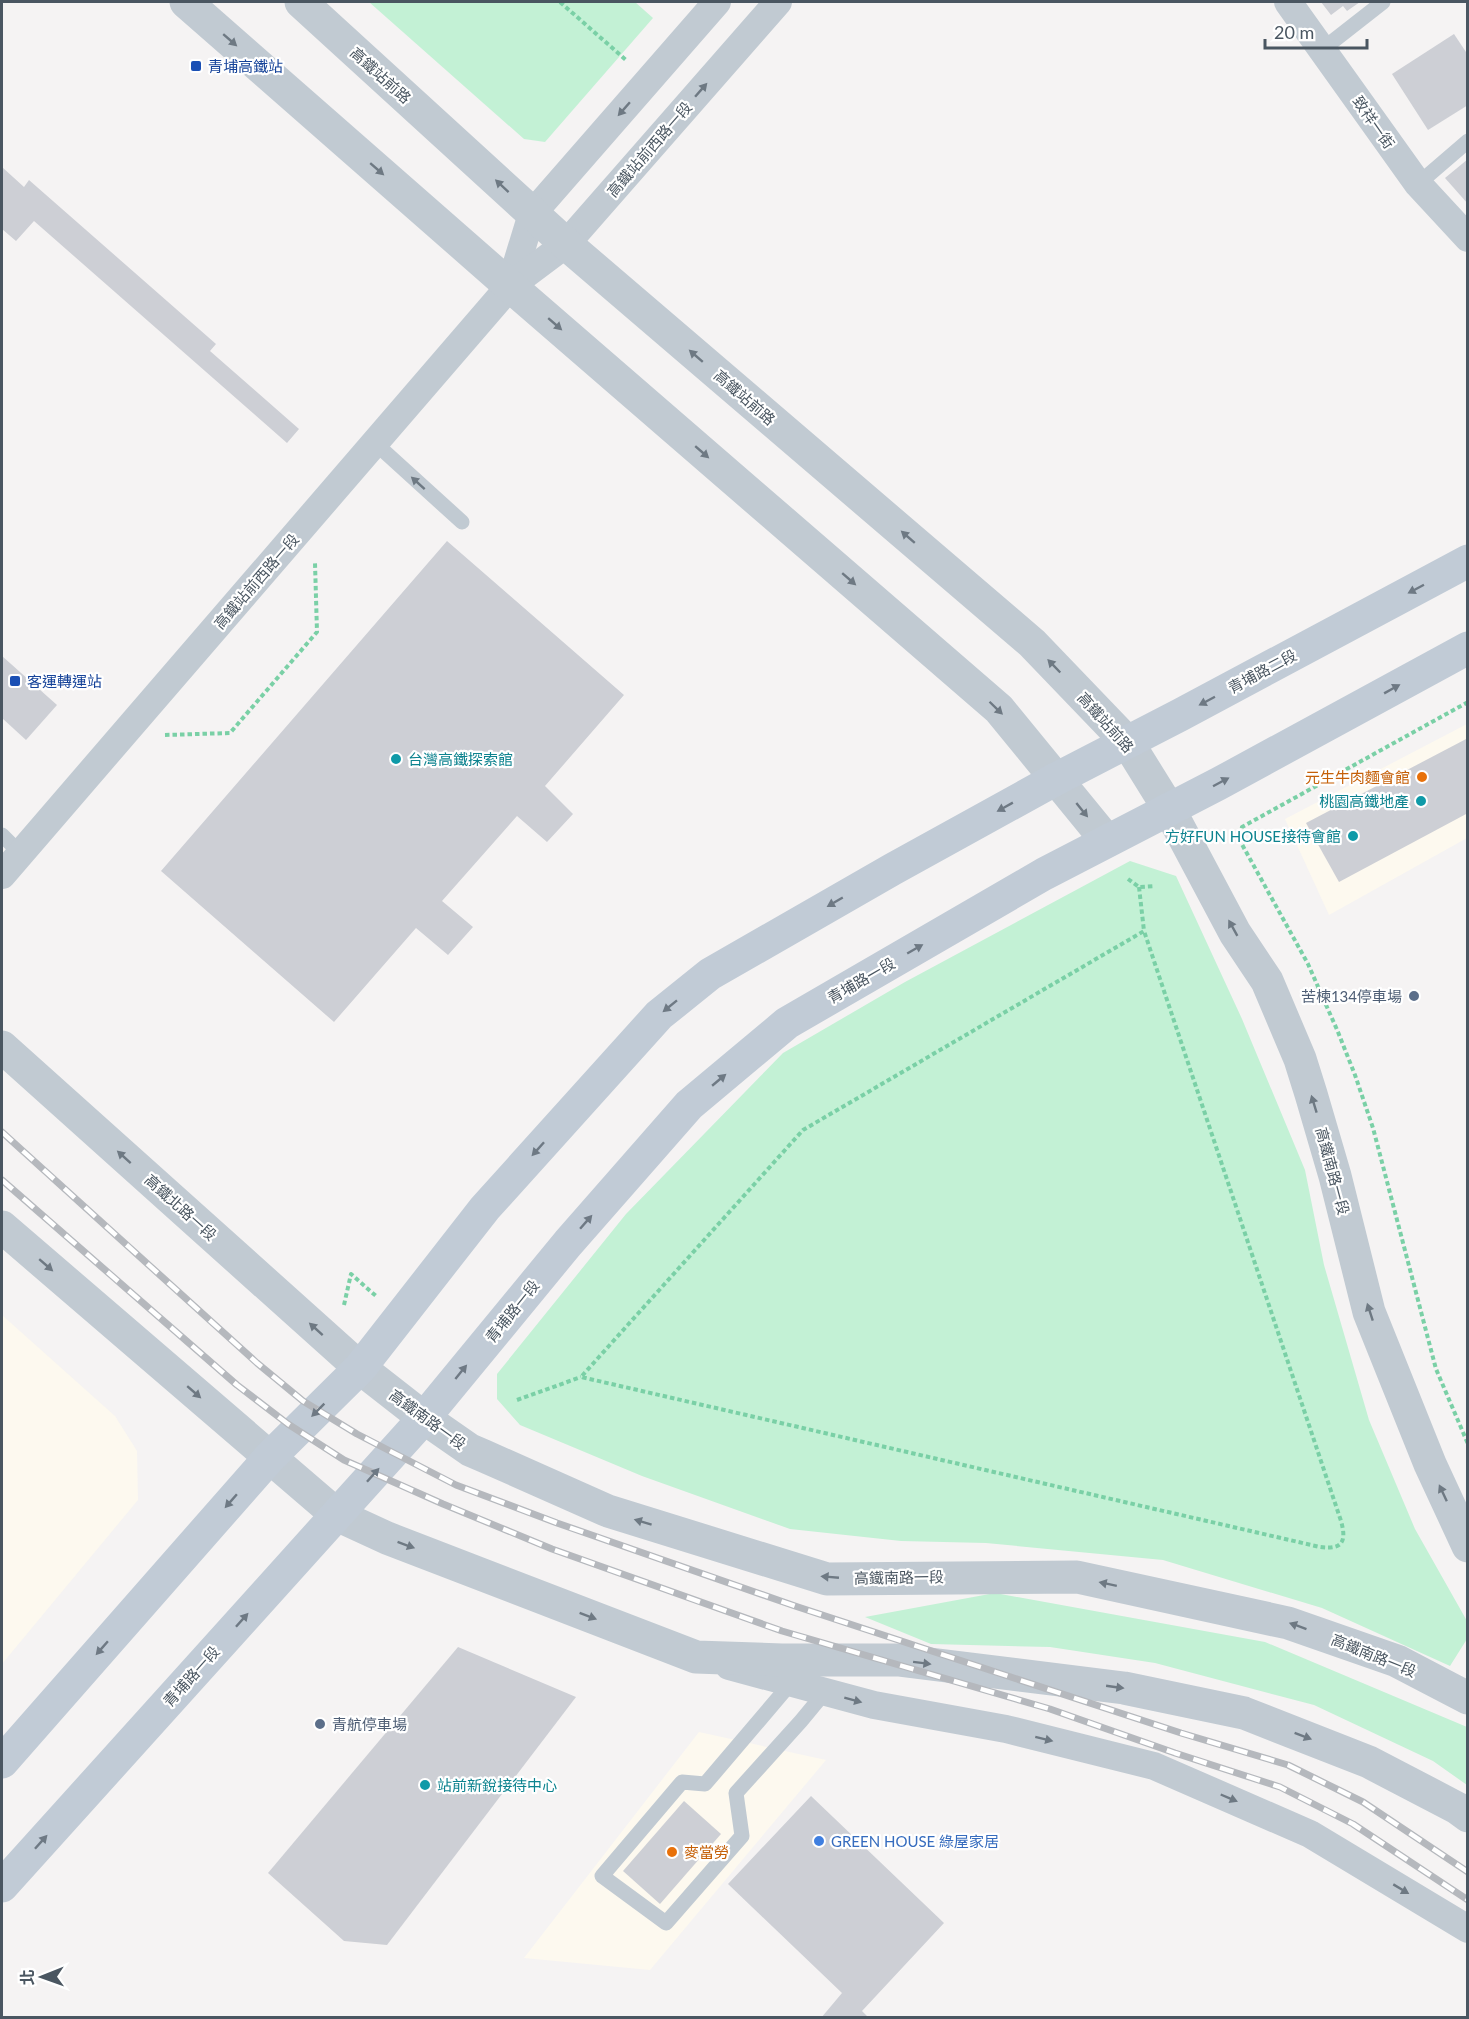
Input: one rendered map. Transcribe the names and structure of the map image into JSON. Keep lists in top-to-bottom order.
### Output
{
  "streets": {
    "main road": ["青埔路二段", "青埔路一段"],
    "street": [
      "高鐵站前路",
      "致祥一街",
      "高鐵站前西路一段",
      "高鐵南路一段",
      "高鐵北路一段"
    ]
  },
  "crossings": [
    ["高鐵站前路", "高鐵站前西路一段"],
    ["高鐵站前路", "青埔路二段"],
    ["高鐵站前路", "高鐵南路一段"],
    ["青埔路一段", "高鐵南路一段"],
    ["高鐵南路一段", "高鐵北路一段"]
  ],
  "places": {
    "transit": ["青埔高鐵站", "客運轉運站"],
    "other": [
      "台灣高鐵探索館",
      "元生牛肉麵會館",
      "桃園高鐵地產",
      "方好FUN HOUSE接待會館",
      "苦楝134停車場",
      "青航停車場",
      "站前新銳接待中心",
      "GREEN HOUSE 綠屋家居",
      "麥當勞"
    ]
  },
  "scale_bar": "20 m",
  "north": "left"
}
